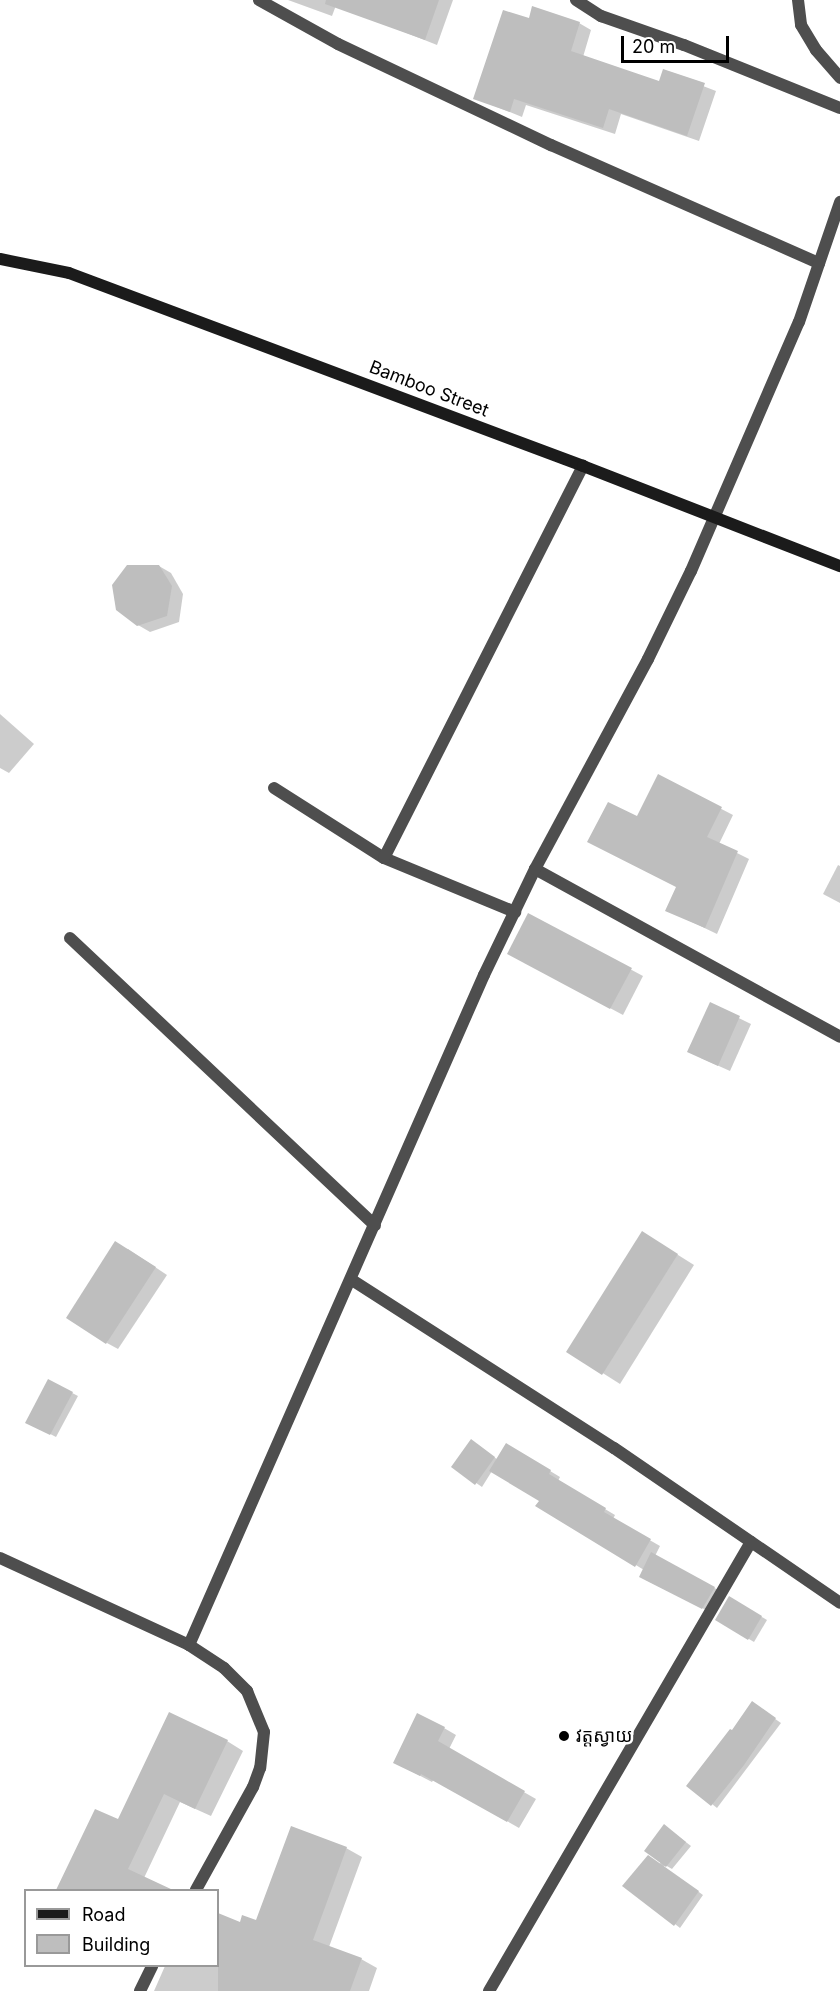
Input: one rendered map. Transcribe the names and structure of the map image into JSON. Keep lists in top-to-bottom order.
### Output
{
  "streets": {
    "street": ["Bamboo Street"]
  },
  "places": ["វត្តស្វាយ"],
  "legend": ["Road", "Building"],
  "scale_bar": "20 m"
}
